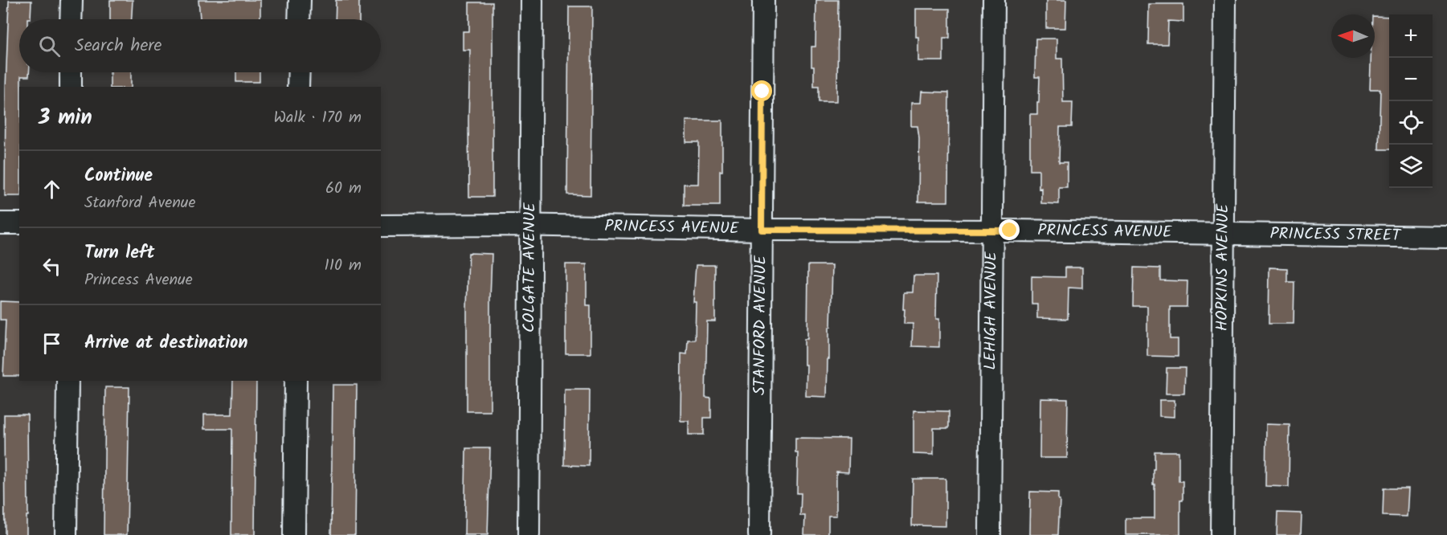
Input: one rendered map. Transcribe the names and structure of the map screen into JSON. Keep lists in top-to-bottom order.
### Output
{
  "streets": {
    "street": [
      "PRINCESS AVENUE",
      "PRINCESS STREET",
      "COLGATE AVENUE",
      "HOPKINS AVENUE",
      "LEHIGH AVENUE",
      "STANFORD AVENUE"
    ]
  },
  "crossings": [
    ["PRINCESS AVENUE", "PRINCESS STREET"],
    ["PRINCESS AVENUE", "COLGATE AVENUE"],
    ["PRINCESS AVENUE", "HOPKINS AVENUE"],
    ["PRINCESS AVENUE", "LEHIGH AVENUE"],
    ["PRINCESS AVENUE", "STANFORD AVENUE"],
    ["PRINCESS STREET", "HOPKINS AVENUE"]
  ],
  "north": "left",
  "page": {
    "map_buttons": ["+", "−"],
    "search": "Search here",
    "heading": ["3 min", "Walk · 170 m"],
    "list": [
      ["Continue", "Stanford Avenue", "60 m"],
      ["Turn left", "Princess Avenue", "110 m"],
      "Arrive at destination"
    ]
  }
}
